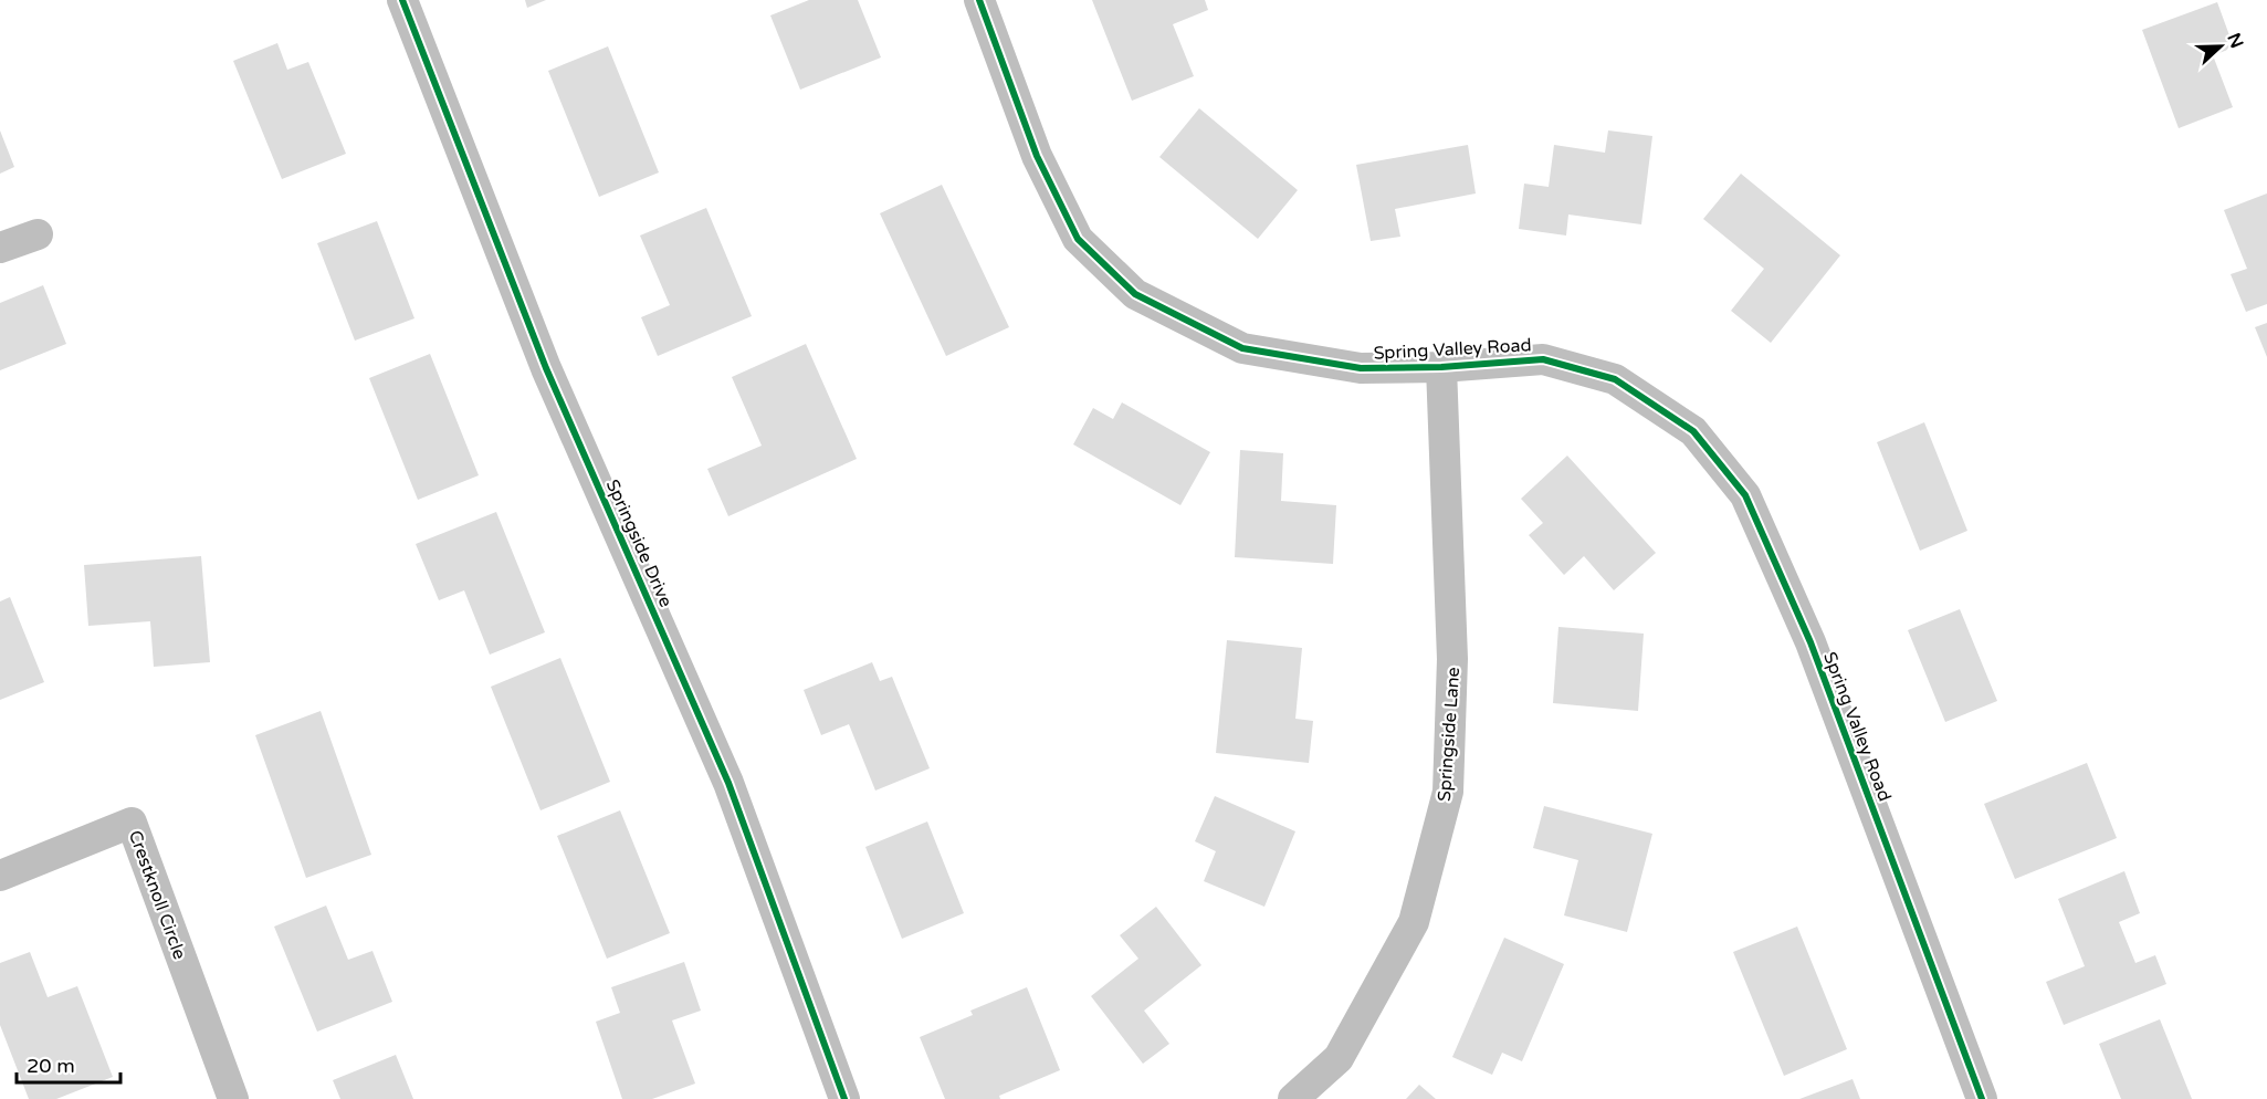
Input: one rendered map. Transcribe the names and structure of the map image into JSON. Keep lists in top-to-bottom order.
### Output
{
  "streets": {
    "street": [
      "Spring Valley Road",
      "Springside Drive",
      "Springside Lane",
      "Crestknoll Circle"
    ]
  },
  "crossings": [
    ["Spring Valley Road", "Springside Lane"]
  ],
  "scale_bar": "20 m",
  "north": "right"
}
